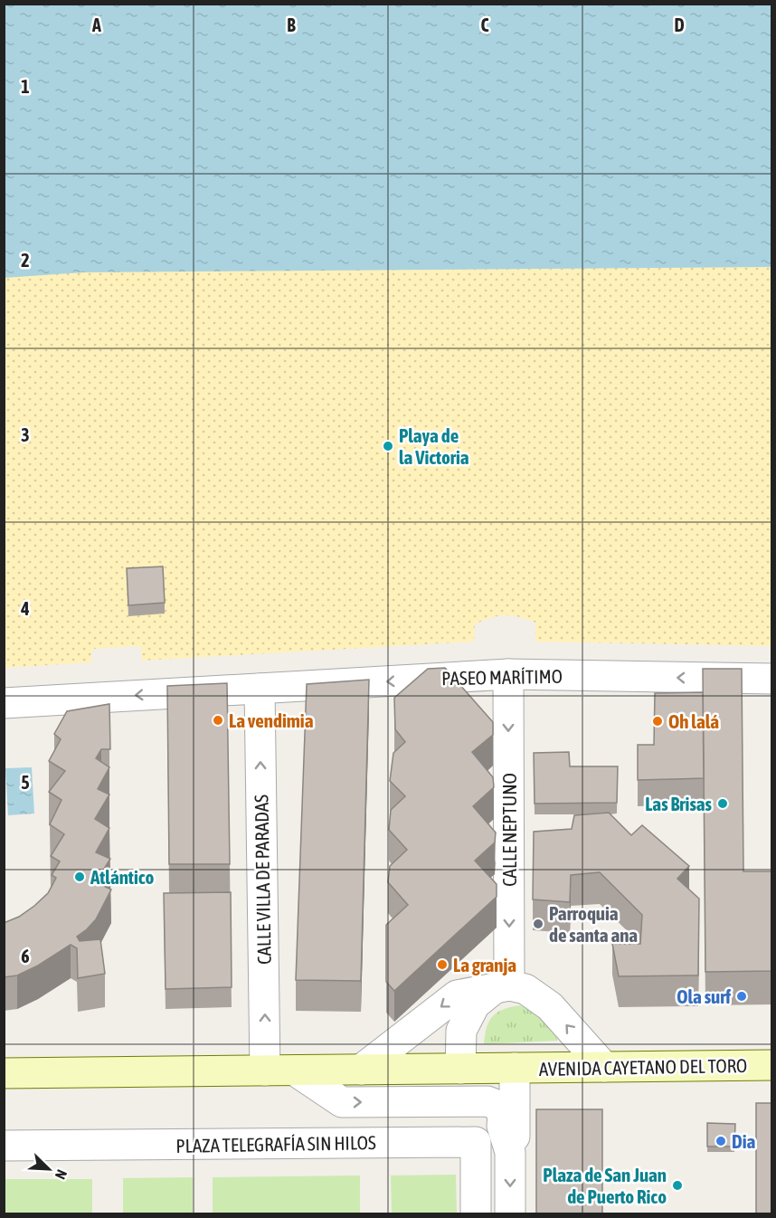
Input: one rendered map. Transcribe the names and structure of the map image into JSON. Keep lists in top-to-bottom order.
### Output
{
  "streets": {
    "main road": ["AVENIDA CAYETANO DEL TORO"],
    "street": [
      "PASEO MARÍTIMO",
      "CALLE NEPTUNO",
      "CALLE VILLA DE PARADAS",
      "PLAZA TELEGRAFÍA SIN HILOS"
    ]
  },
  "crossings": [
    ["PASEO MARÍTIMO", "CALLE NEPTUNO"],
    ["PASEO MARÍTIMO", "CALLE VILLA DE PARADAS"],
    ["CALLE VILLA DE PARADAS", "AVENIDA CAYETANO DEL TORO"]
  ],
  "one_way": ["PASEO MARÍTIMO", "CALLE NEPTUNO", "CALLE VILLA DE PARADAS"],
  "places": [
    "Playa de la Victoria",
    "La vendimia",
    "Oh lalá",
    "Las Brisas",
    "Atlántico",
    "Parroquia de santa ana",
    "La granja",
    "Ola surf",
    "Dia",
    "Plaza de San Juan de Puerto Rico"
  ],
  "north": "bottom right",
  "grid": {
    "columns": [
      "A",
      "B",
      "C",
      "D"
    ],
    "rows": [
      "1",
      "2",
      "3",
      "4",
      "5",
      "6"
    ]
  }
}
